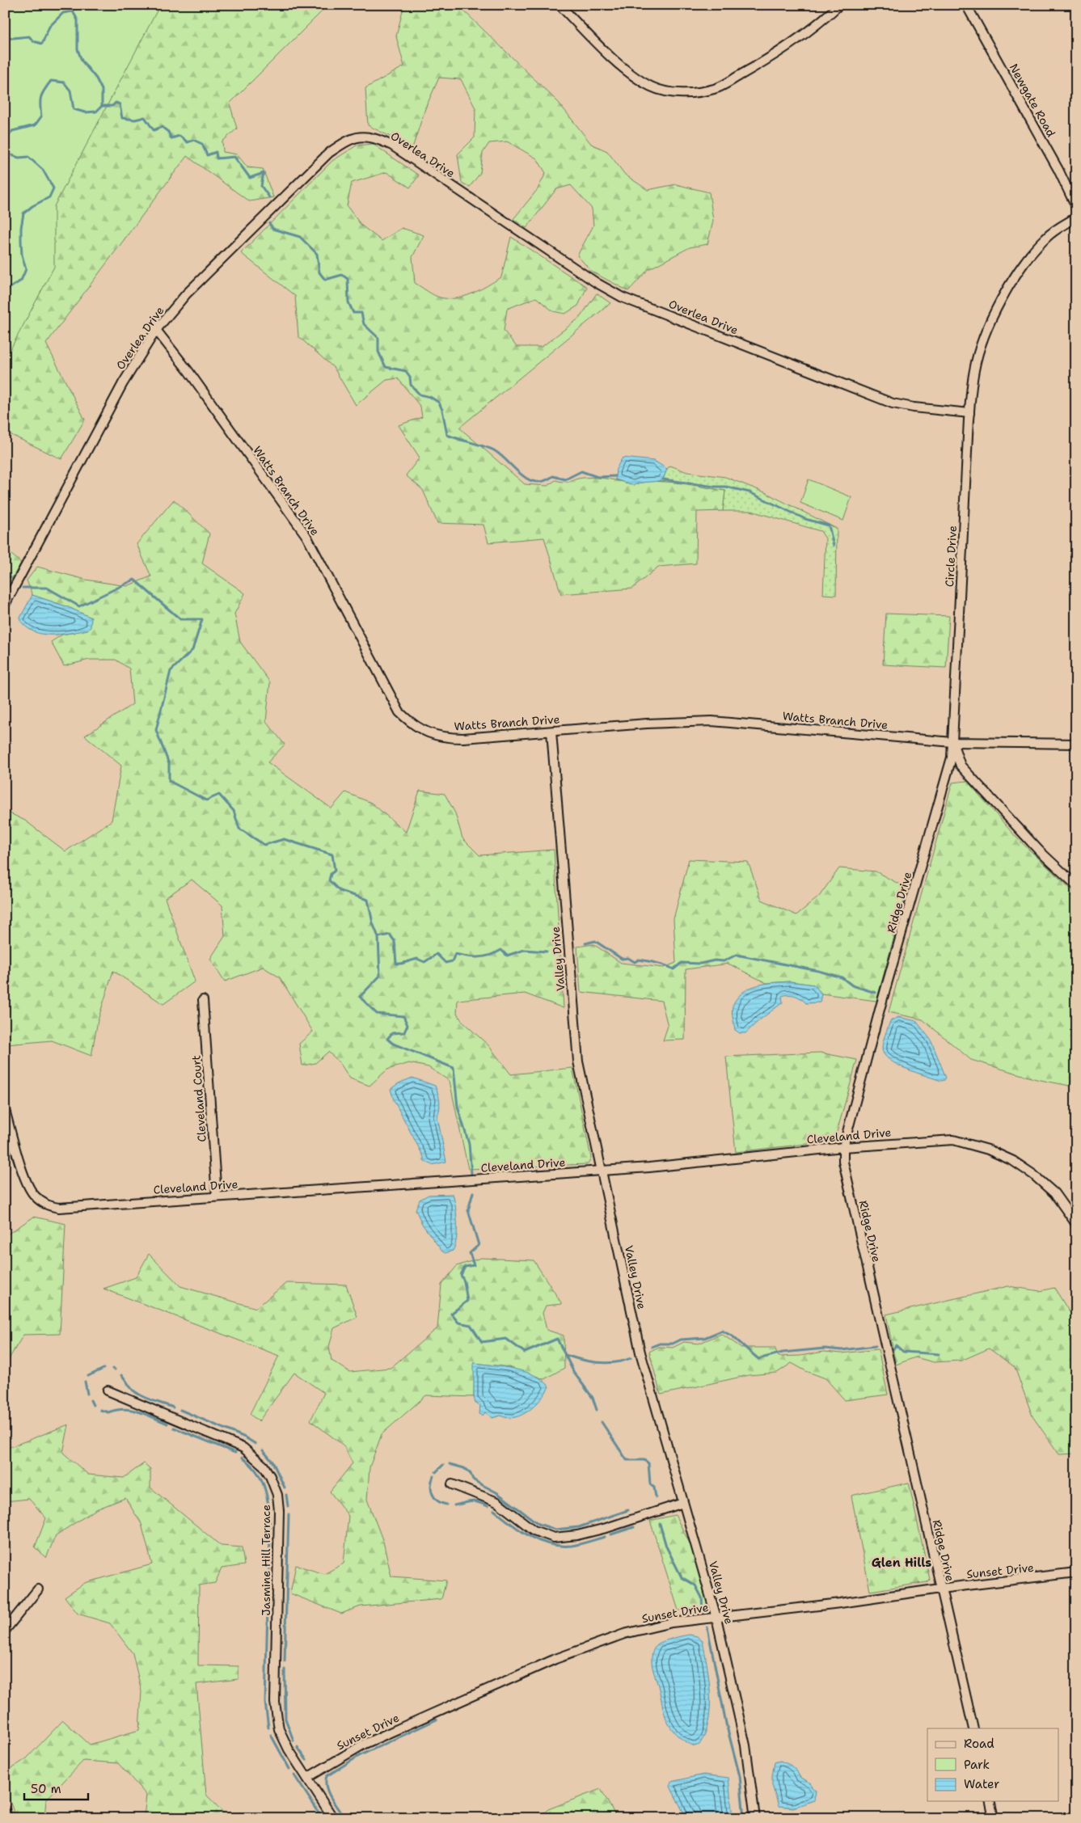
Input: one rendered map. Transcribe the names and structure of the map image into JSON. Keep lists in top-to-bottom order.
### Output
{
  "streets": {
    "street": [
      "Newgate Road",
      "Overlea Drive",
      "Watts Branch Drive",
      "Circle Drive",
      "Ridge Drive",
      "Valley Drive",
      "Cleveland Court",
      "Cleveland Drive",
      "Jasmine Hill Terrace",
      "Sunset Drive"
    ]
  },
  "crossings": [
    ["Overlea Drive", "Watts Branch Drive"],
    ["Overlea Drive", "Circle Drive"],
    ["Watts Branch Drive", "Circle Drive"],
    ["Watts Branch Drive", "Ridge Drive"],
    ["Watts Branch Drive", "Valley Drive"],
    ["Circle Drive", "Ridge Drive"],
    ["Ridge Drive", "Cleveland Drive"],
    ["Ridge Drive", "Sunset Drive"],
    ["Valley Drive", "Cleveland Drive"],
    ["Valley Drive", "Sunset Drive"],
    ["Cleveland Court", "Cleveland Drive"],
    ["Jasmine Hill Terrace", "Sunset Drive"]
  ],
  "districts": ["Glen Hills"],
  "legend": ["Road", "Park", "Water"],
  "scale_bar": "50 m"
}
